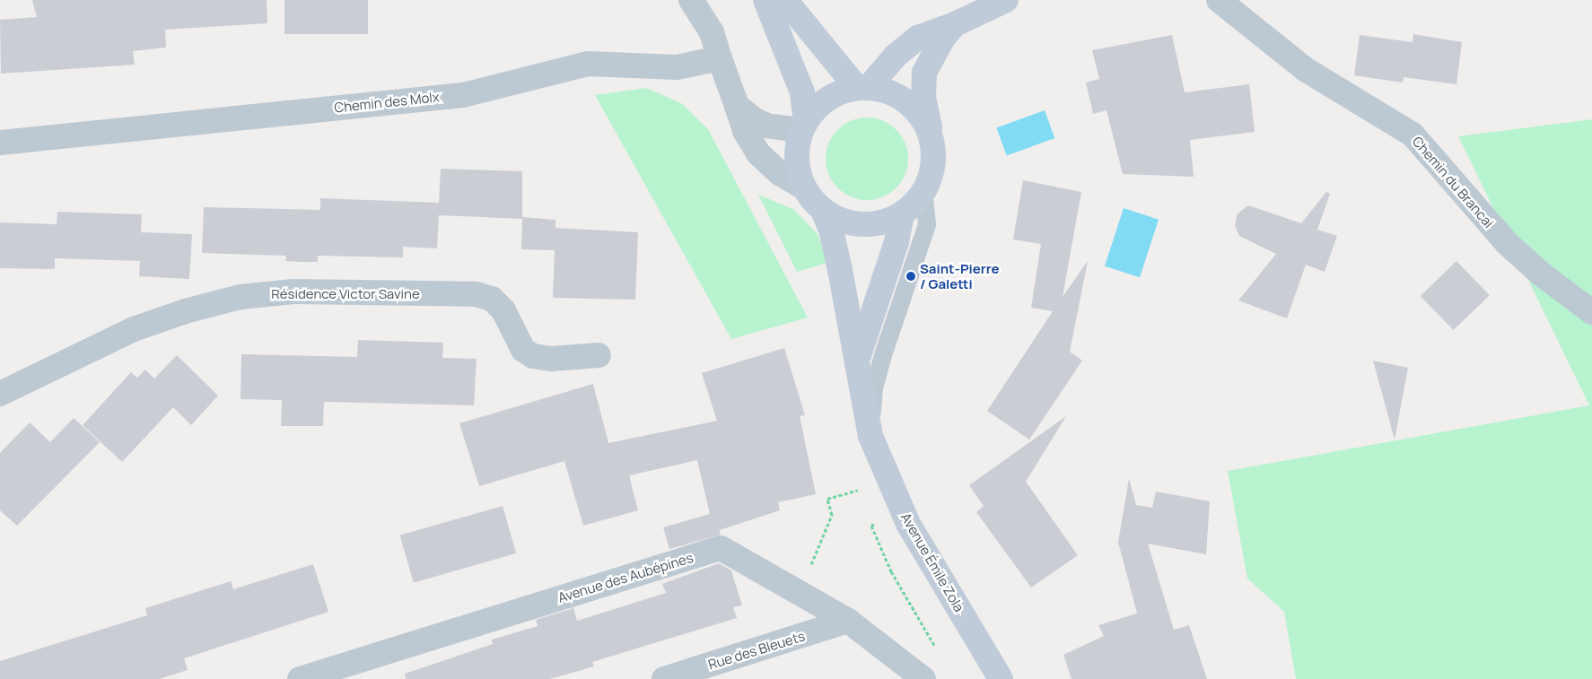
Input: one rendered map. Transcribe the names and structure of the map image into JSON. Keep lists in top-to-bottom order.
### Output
{
  "streets": {
    "street": [
      "Chemin des Molx",
      "Chemin du Brancai",
      "Résidence Victor Savine",
      "Avenue Émile Zola",
      "Avenue des Aubépines",
      "Rue des Bleuets"
    ]
  },
  "crossings": [
    ["Avenue des Aubépines", "Rue des Bleuets"]
  ],
  "places": ["Saint-Pierre / Galetti"]
}
